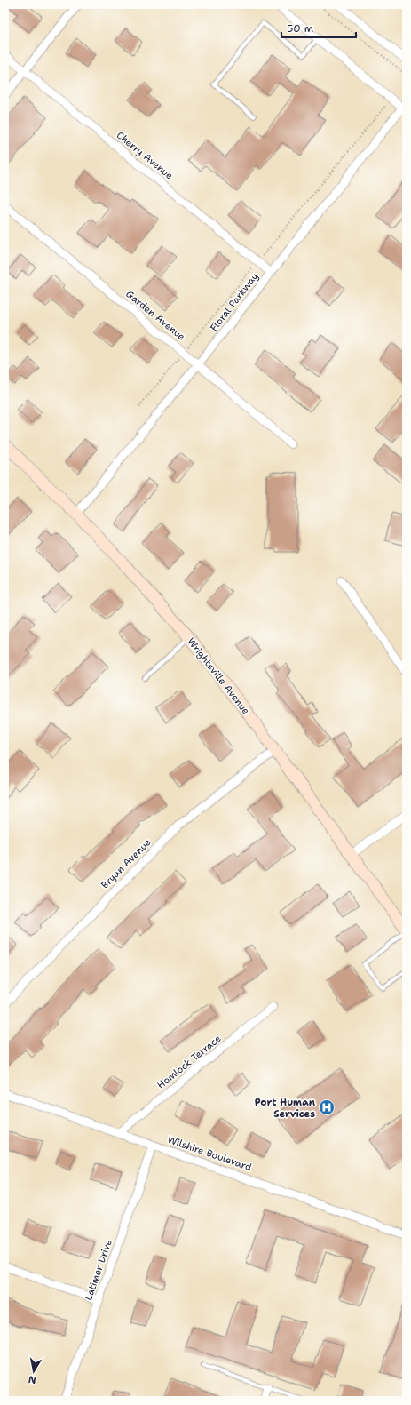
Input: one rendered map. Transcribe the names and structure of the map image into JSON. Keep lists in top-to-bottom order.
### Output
{
  "streets": {
    "street": [
      "Cherry Avenue",
      "Floral Parkway",
      "Garden Avenue",
      "Wrightsville Avenue",
      "Bryan Avenue",
      "Homlock Terrace",
      "Wilshire Boulevard",
      "Latimer Drive"
    ]
  },
  "crossings": [
    ["Cherry Avenue", "Floral Parkway"],
    ["Floral Parkway", "Garden Avenue"],
    ["Floral Parkway", "Wrightsville Avenue"],
    ["Wrightsville Avenue", "Bryan Avenue"],
    ["Homlock Terrace", "Wilshire Boulevard"],
    ["Wilshire Boulevard", "Latimer Drive"]
  ],
  "places": {
    "hospital": ["Port Human Services"]
  },
  "scale_bar": "50 m",
  "north": "bottom"
}
